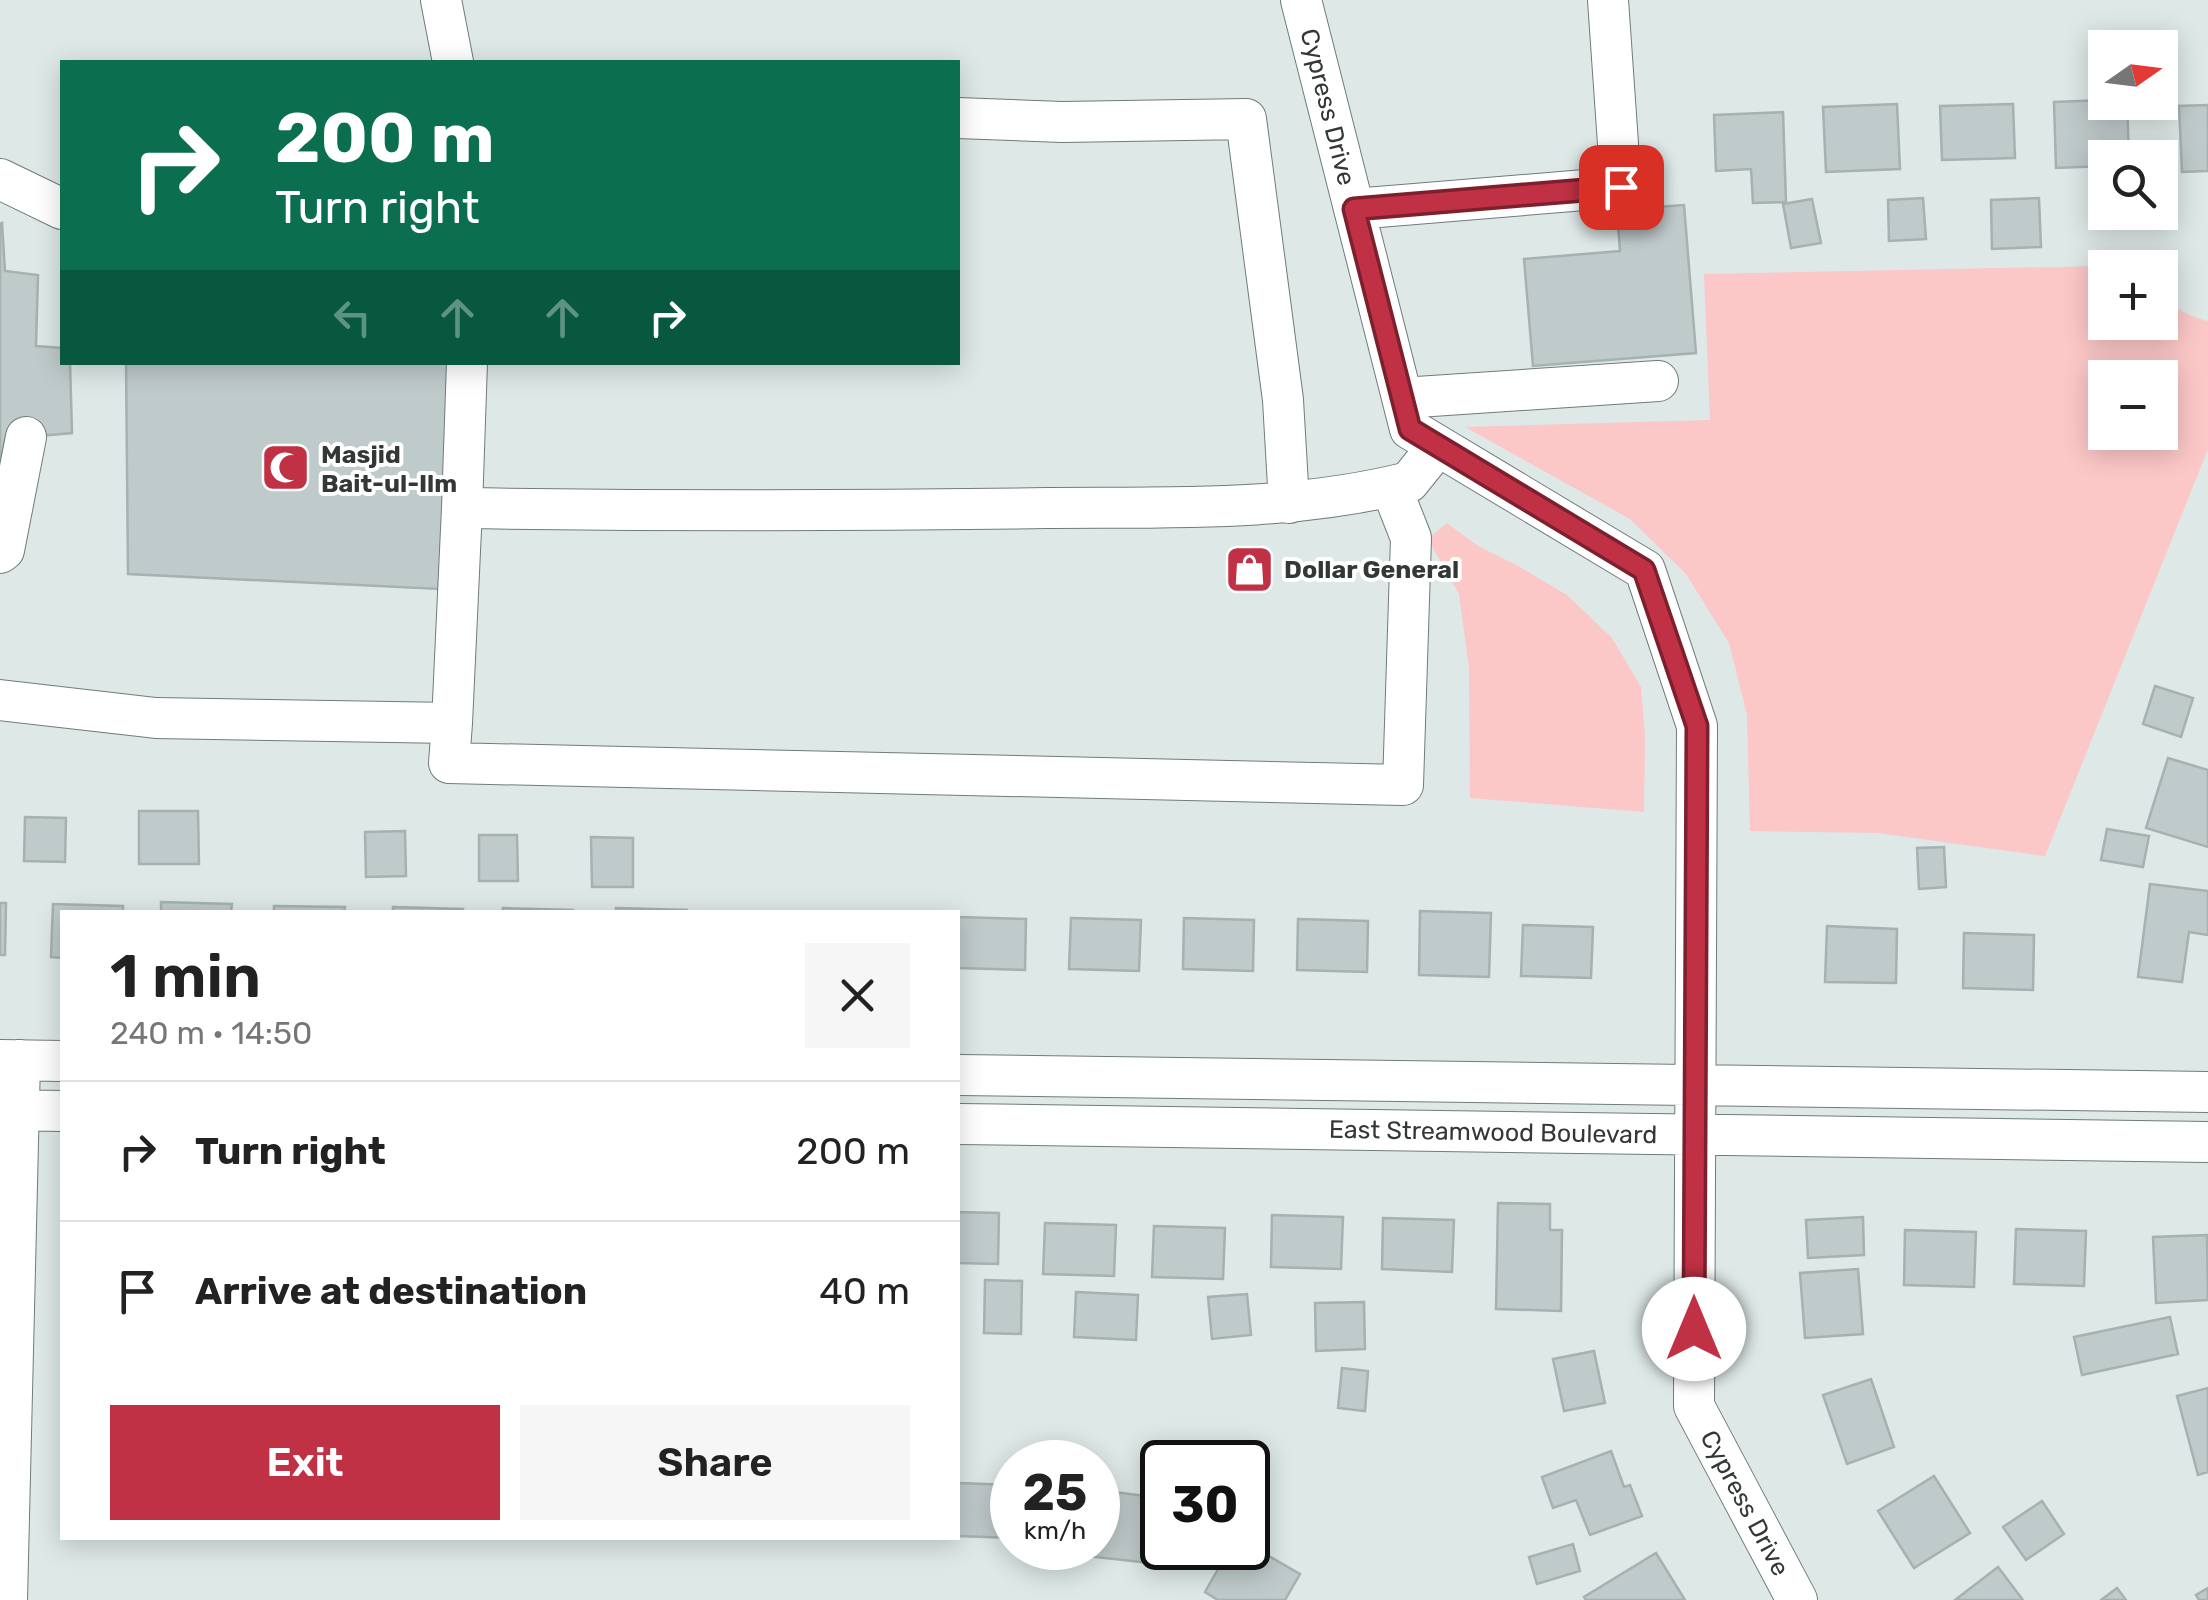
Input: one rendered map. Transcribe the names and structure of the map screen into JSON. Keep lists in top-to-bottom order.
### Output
{
  "streets": {
    "street": ["Cypress Drive", "East Streamwood Boulevard"]
  },
  "crossings": [
    ["Cypress Drive", "East Streamwood Boulevard"]
  ],
  "places": {
    "mosque": ["Masjid Bait-ul-Ilm"],
    "shop": ["Dollar General"]
  },
  "north": "right",
  "page": {
    "map_buttons": ["+", "−"],
    "turn": ["200 m", "Turn right"],
    "heading": ["1 min", "240 m · 14:50"],
    "list": [
      {
        "name": "Turn right",
        "value": "200 m"
      },
      {
        "name": "Arrive at destination",
        "value": "40 m"
      }
    ],
    "buttons": ["Exit", "Share"],
    "speed": "25 km/h",
    "limit": "30"
  }
}
